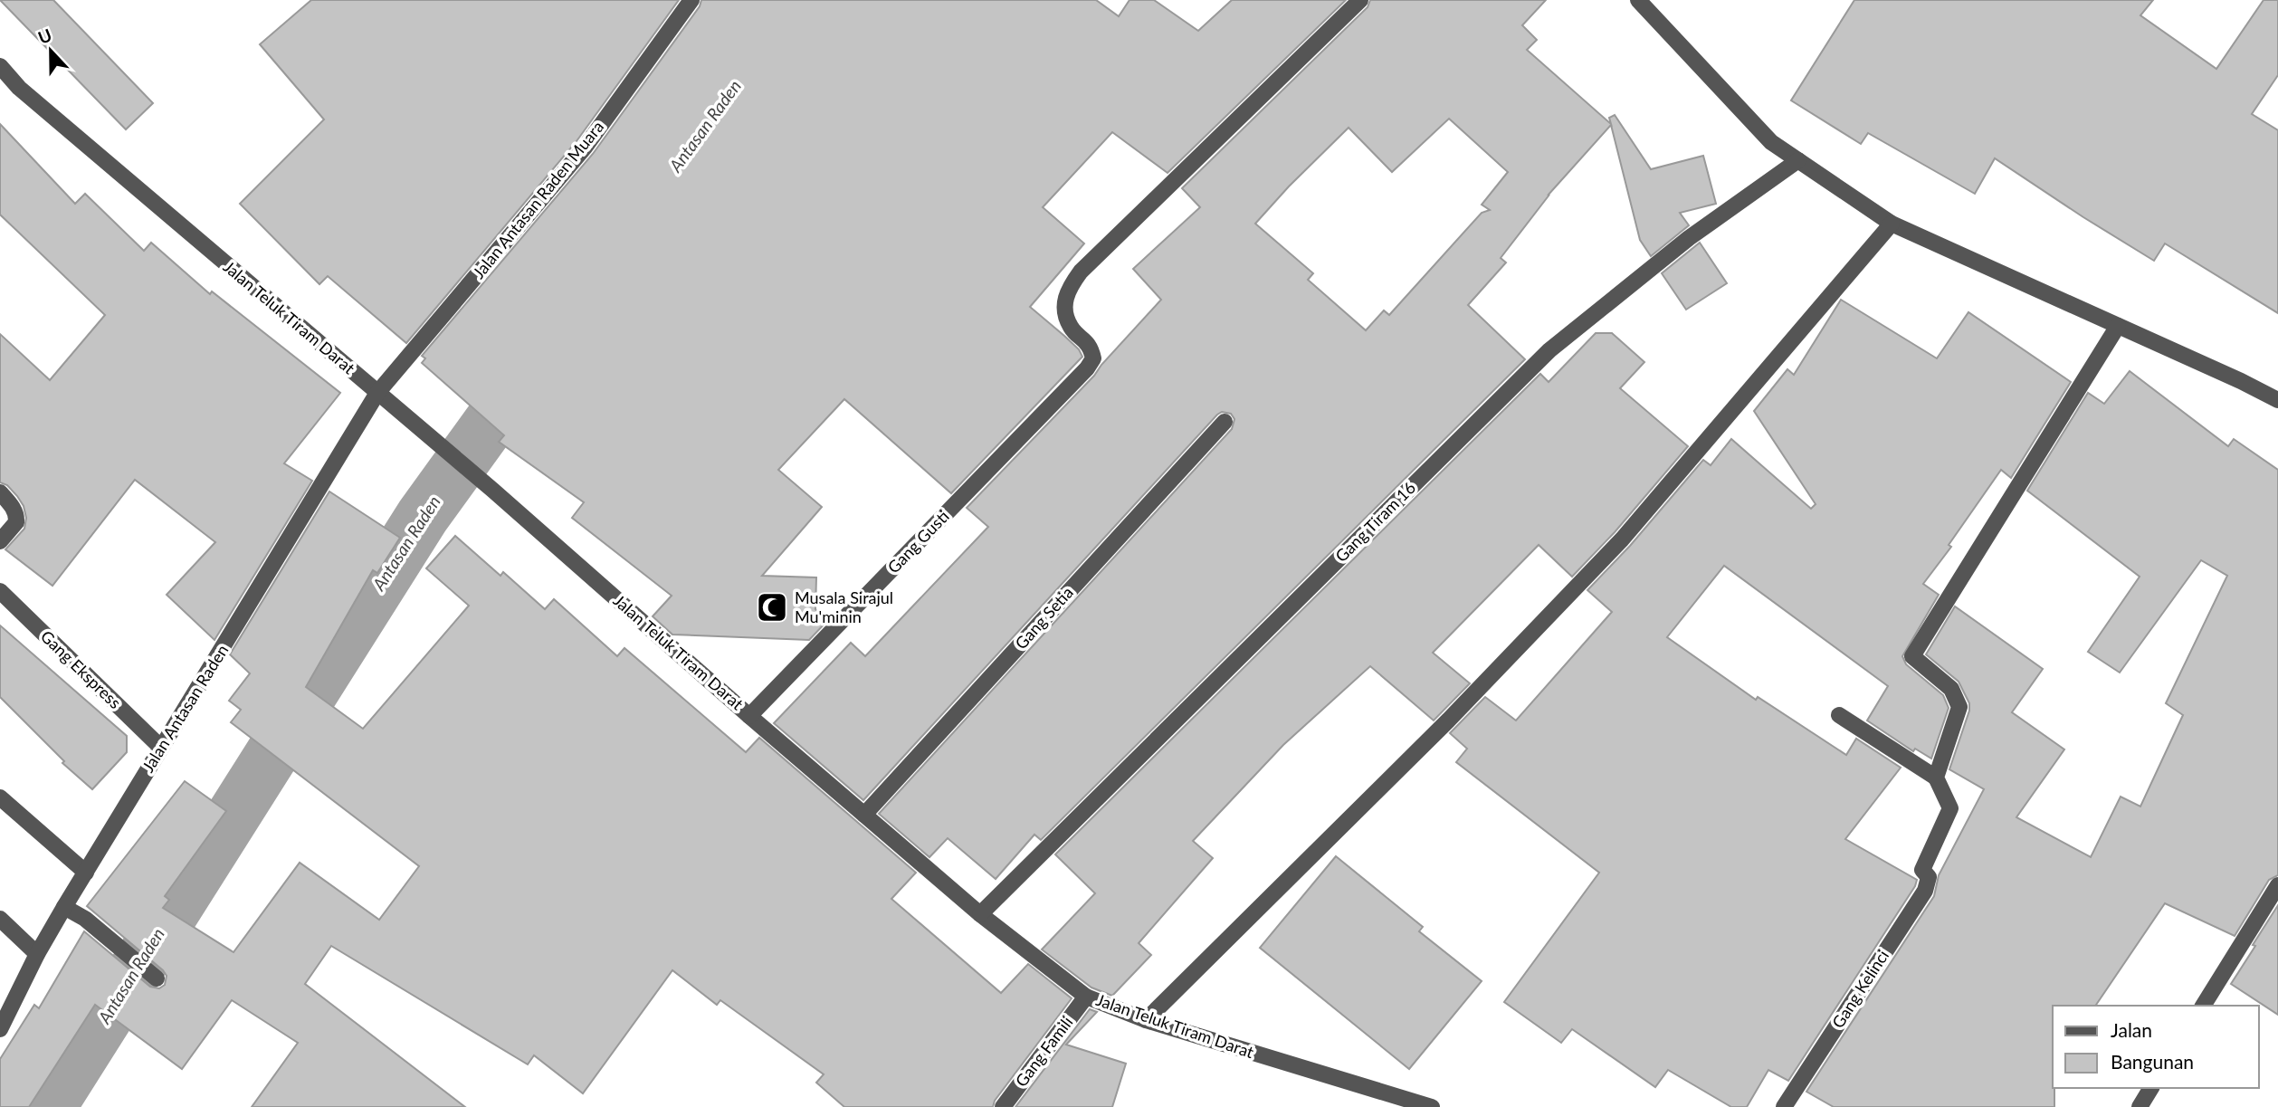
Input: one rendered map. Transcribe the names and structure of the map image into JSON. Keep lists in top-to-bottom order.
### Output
{
  "streets": {
    "street": [
      "Jalan Antasan Raden Muara",
      "Jalan Teluk Tiram Darat",
      "Gang Tiram 16",
      "Gang Gusti",
      "Gang Setia",
      "Gang Ekspress",
      "Jalan Antasan Raden",
      "Gang Kelinci",
      "Gang Famili"
    ]
  },
  "crossings": [
    ["Jalan Antasan Raden Muara", "Jalan Teluk Tiram Darat"],
    ["Jalan Antasan Raden Muara", "Jalan Antasan Raden"],
    ["Jalan Teluk Tiram Darat", "Gang Tiram 16"],
    ["Jalan Teluk Tiram Darat", "Gang Gusti"],
    ["Jalan Teluk Tiram Darat", "Gang Setia"],
    ["Jalan Teluk Tiram Darat", "Jalan Antasan Raden"],
    ["Jalan Teluk Tiram Darat", "Gang Famili"],
    ["Gang Ekspress", "Jalan Antasan Raden"]
  ],
  "water": ["Antasan Raden"],
  "places": {
    "mosque": ["Musala Sirajul Mu'minin"]
  },
  "legend": ["Jalan", "Bangunan"],
  "north": "top"
}
